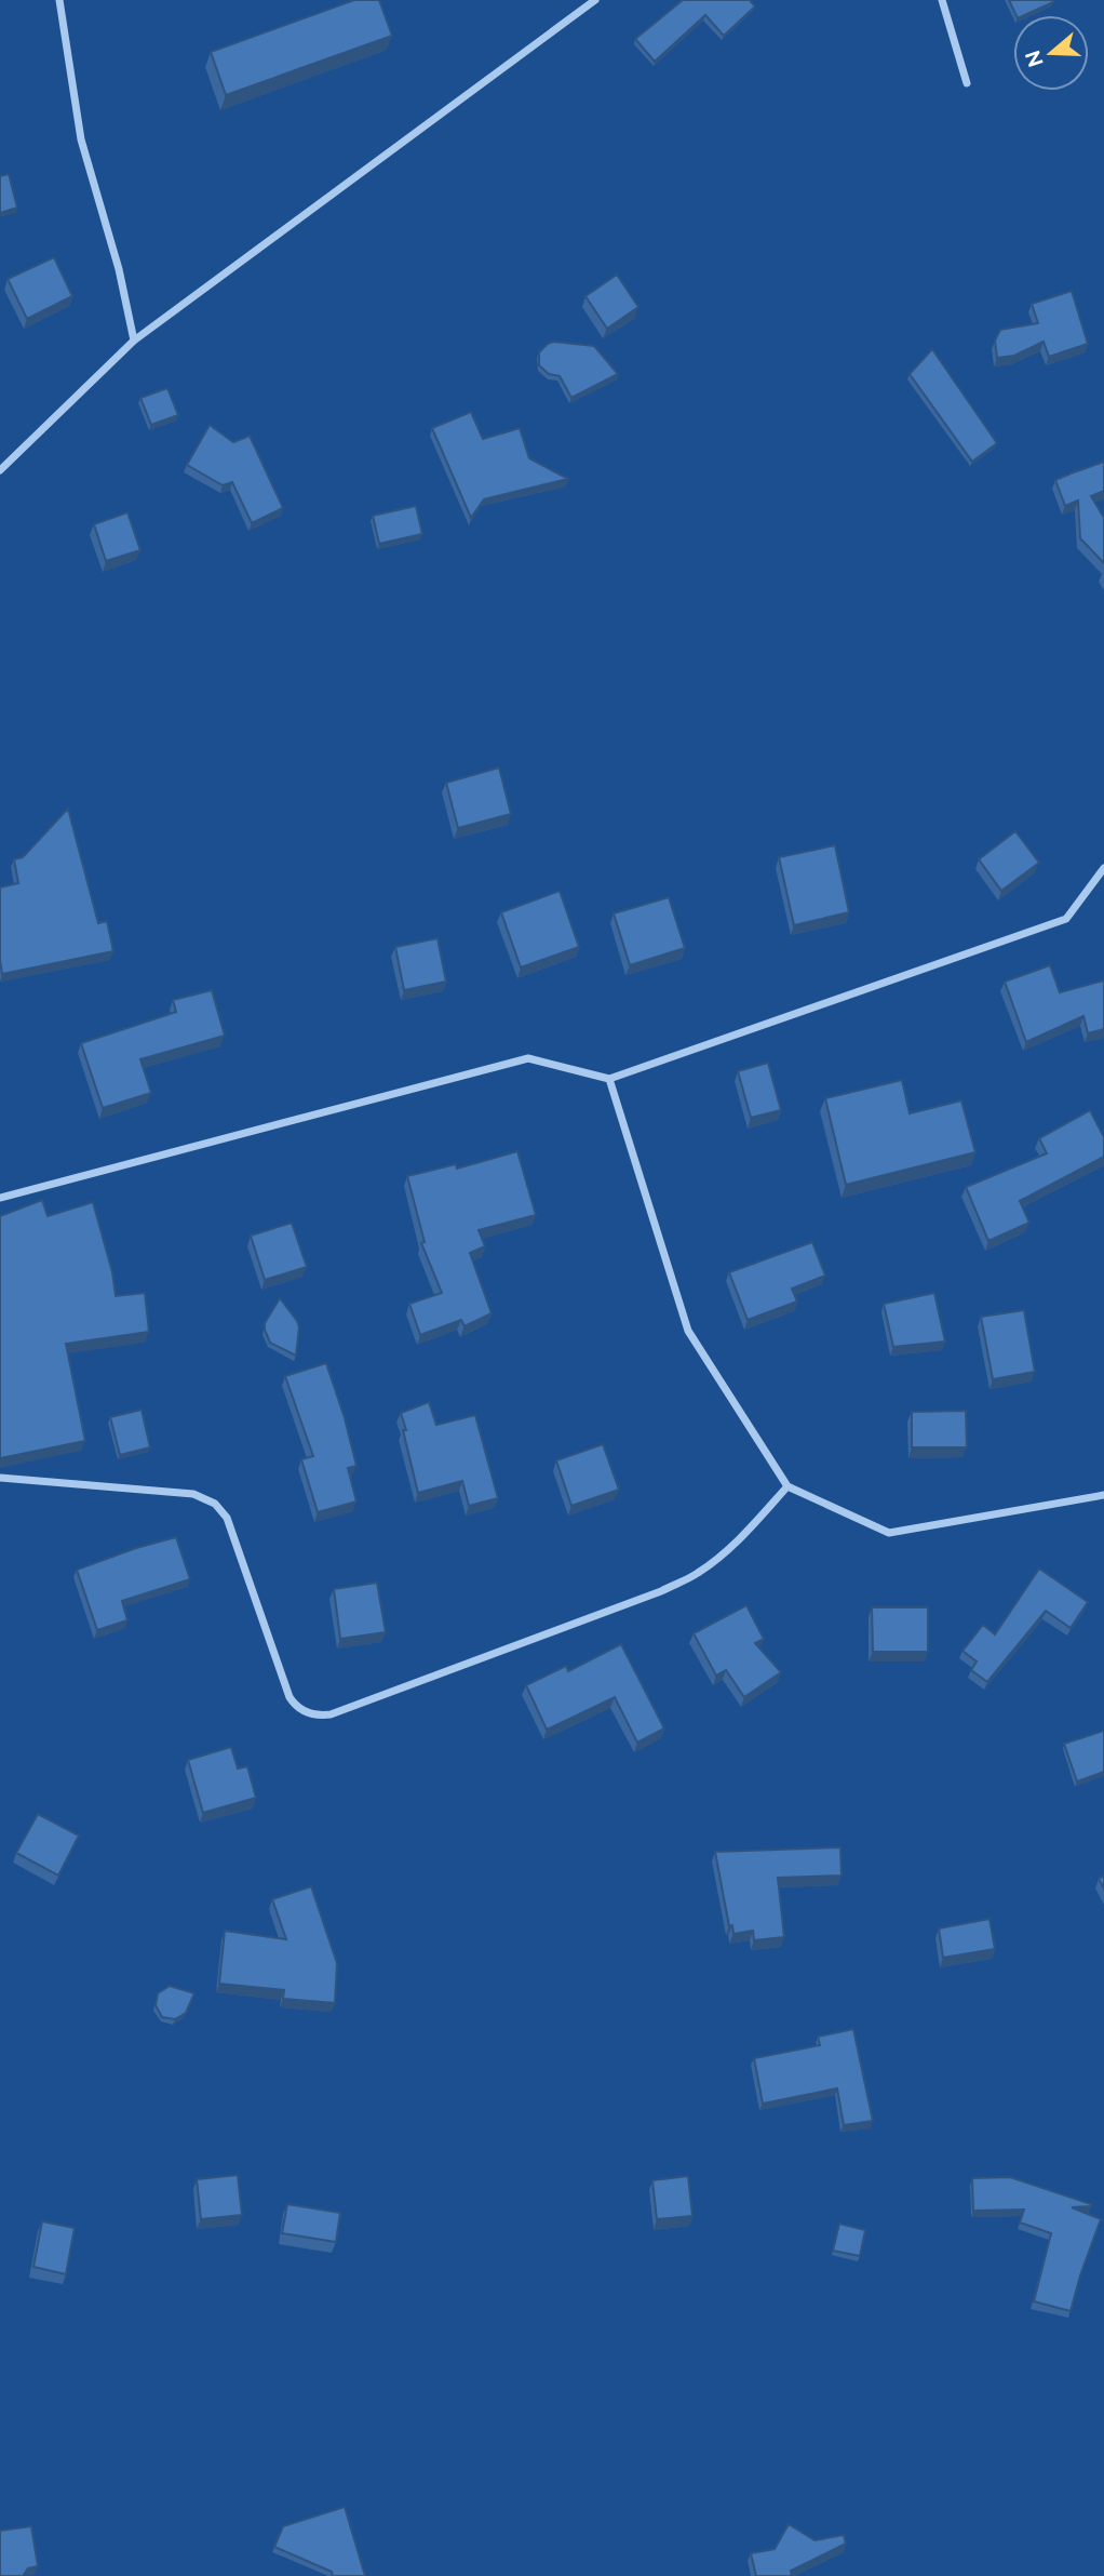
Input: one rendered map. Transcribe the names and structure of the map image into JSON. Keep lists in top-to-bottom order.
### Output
{
  "north": "left"
}
